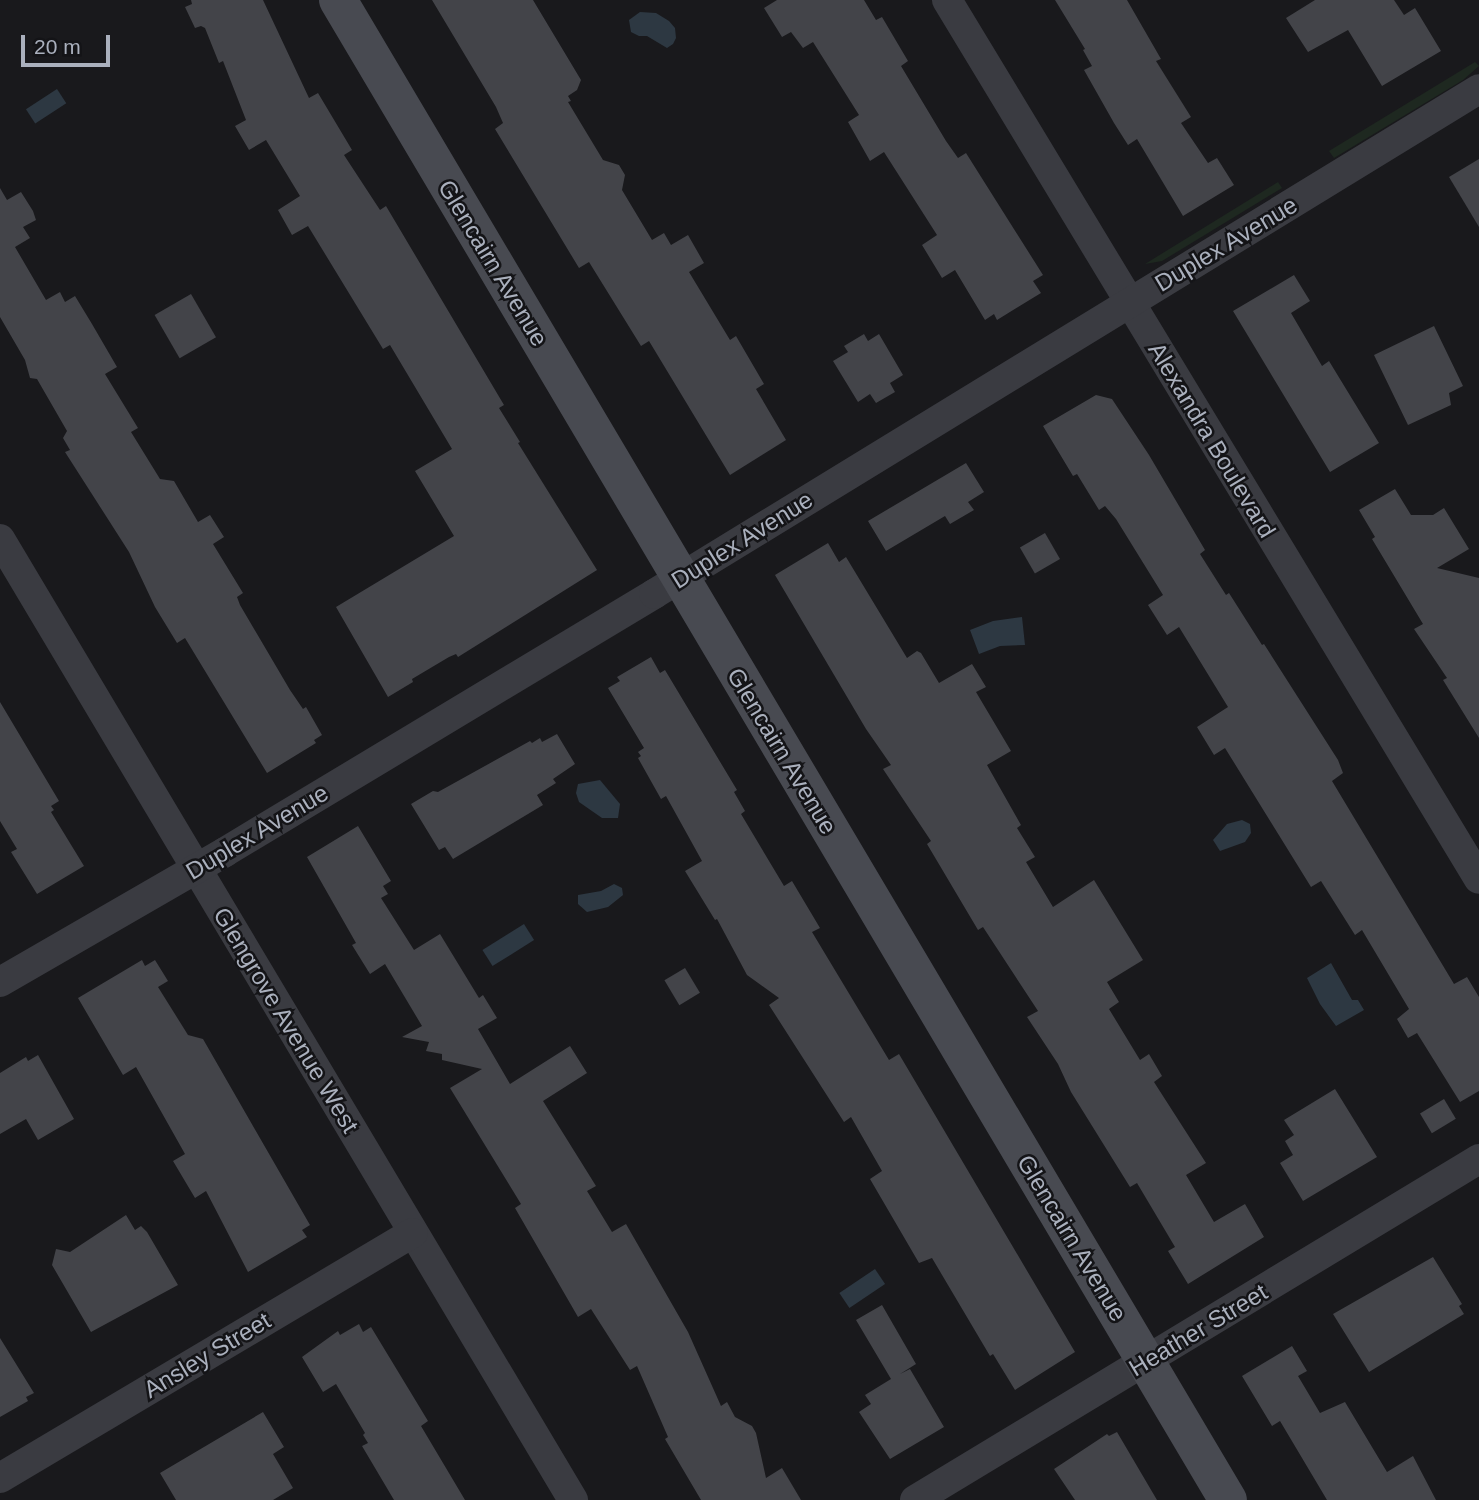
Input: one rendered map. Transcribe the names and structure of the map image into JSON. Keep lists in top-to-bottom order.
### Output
{
  "streets": {
    "street": [
      "Duplex Avenue",
      "Glencairn Avenue",
      "Alexandra Boulevard",
      "Glengrove Avenue West",
      "Heather Street",
      "Ansley Street"
    ]
  },
  "crossings": [
    ["Duplex Avenue", "Glencairn Avenue"],
    ["Duplex Avenue", "Alexandra Boulevard"],
    ["Duplex Avenue", "Glengrove Avenue West"],
    ["Glencairn Avenue", "Heather Street"],
    ["Glengrove Avenue West", "Ansley Street"]
  ],
  "scale_bar": "20 m"
}
